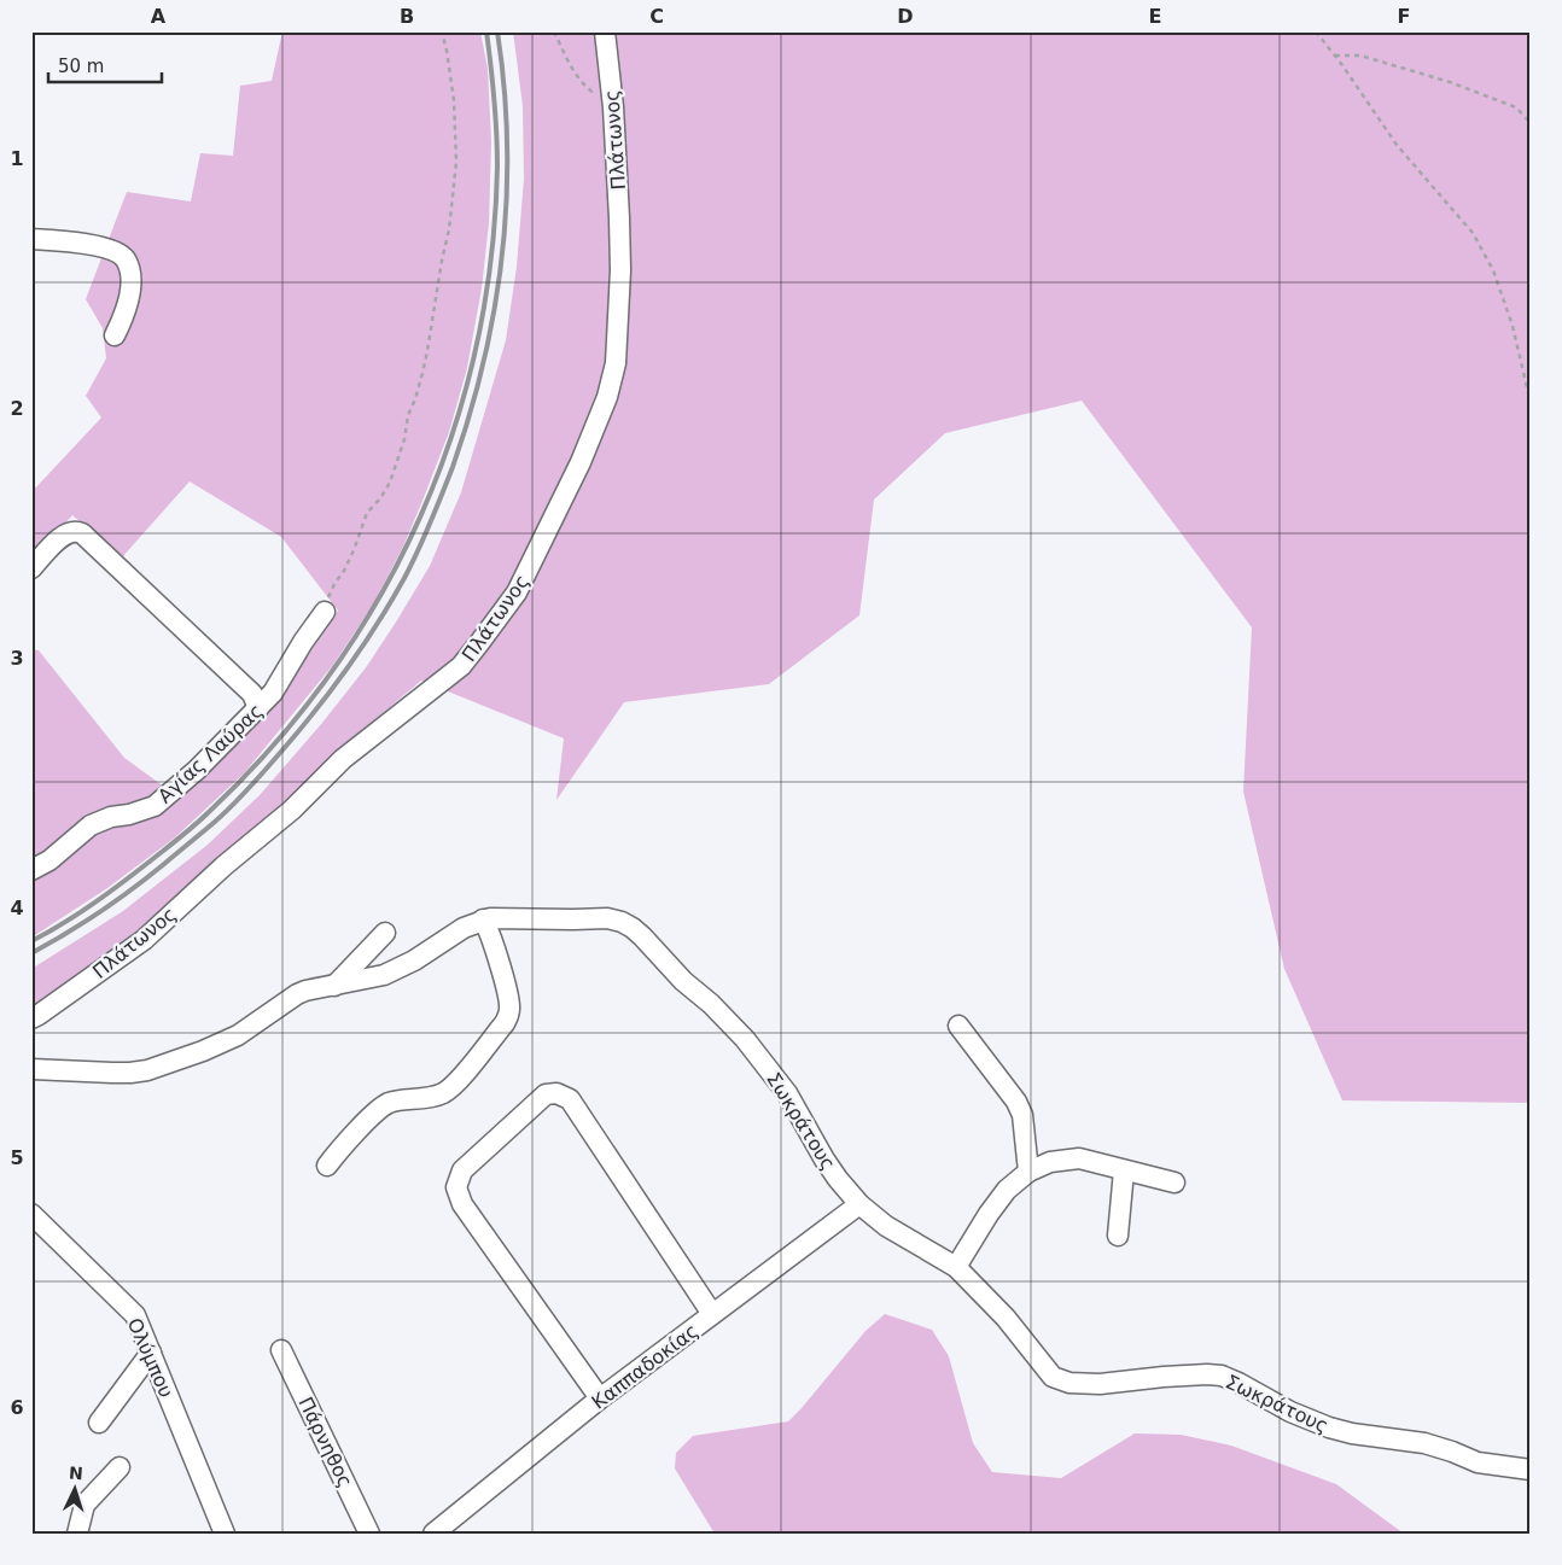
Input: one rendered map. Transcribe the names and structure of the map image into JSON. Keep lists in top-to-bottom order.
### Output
{
  "streets": {
    "street": [
      "Πλάτωνος",
      "Αγίας Λαύρας",
      "Σωκράτους",
      "Ολύμπου",
      "Καππαδοκίας",
      "Πάρνηθος"
    ]
  },
  "crossings": [
    ["Σωκράτους", "Καππαδοκίας"]
  ],
  "scale_bar": "50 m",
  "north": "top",
  "grid": {
    "columns": [
      "A",
      "B",
      "C",
      "D",
      "E",
      "F"
    ],
    "rows": [
      "1",
      "2",
      "3",
      "4",
      "5",
      "6"
    ]
  }
}
